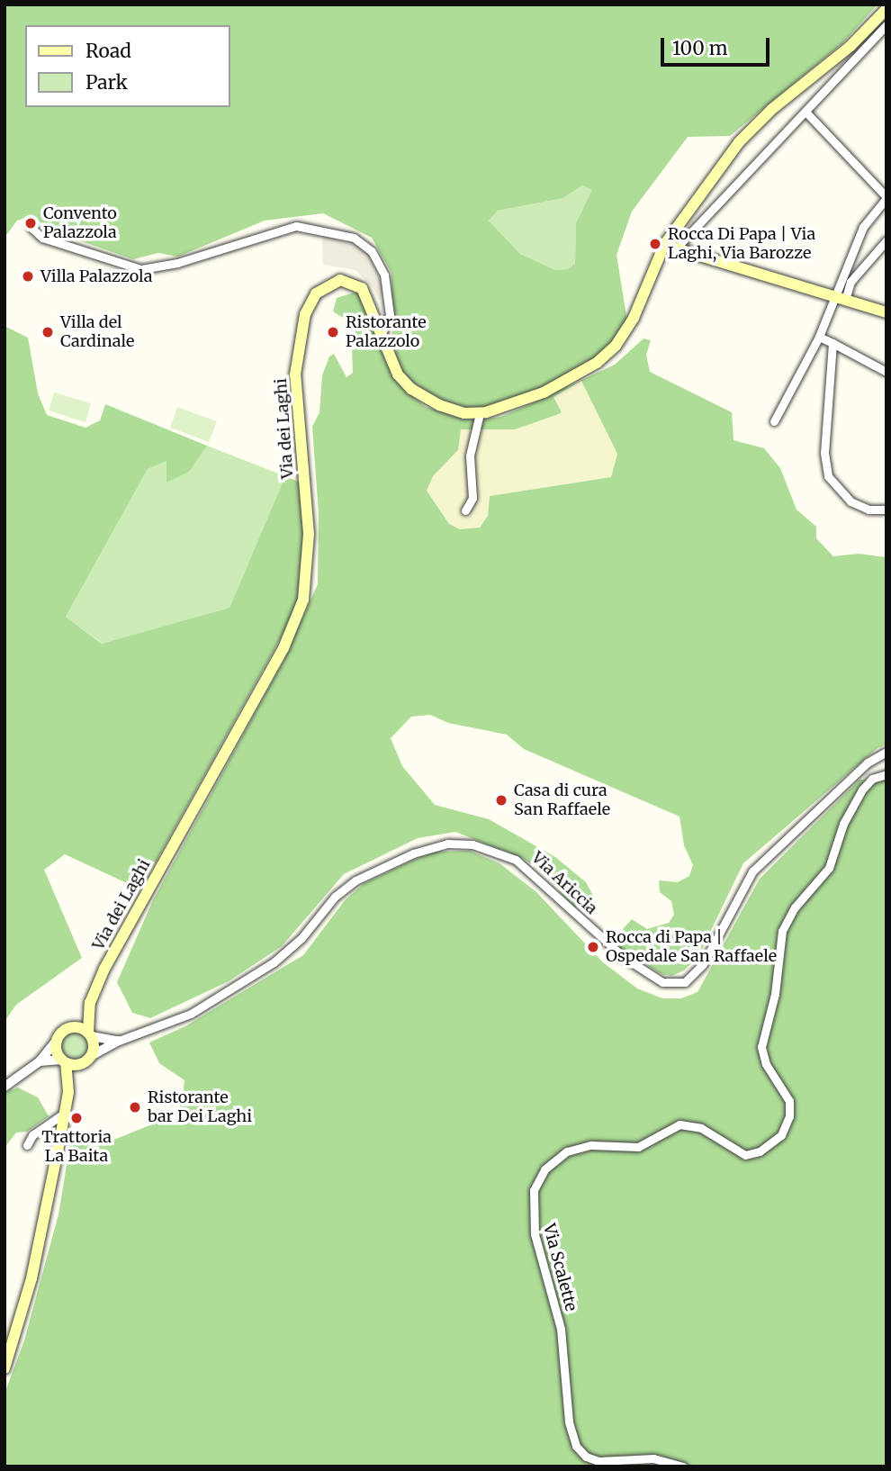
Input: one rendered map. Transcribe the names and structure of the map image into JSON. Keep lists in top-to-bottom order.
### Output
{
  "streets": {
    "main road": ["Via dei Laghi"],
    "street": ["Via Ariccia", "Via Scalette"]
  },
  "crossings": [
    ["Via dei Laghi", "Via Ariccia"]
  ],
  "places": [
    "Convento Palazzola",
    "Rocca Di Papa | Via Laghi, Via Barozze",
    "Villa Palazzola",
    "Villa del Cardinale",
    "Ristorante Palazzolo",
    "Casa di cura San Raffaele",
    "Rocca di Papa | Ospedale San Raffaele",
    "Ristorante bar Dei Laghi",
    "Trattoria La Baita"
  ],
  "legend": ["Road", "Park"],
  "scale_bar": "100 m"
}
